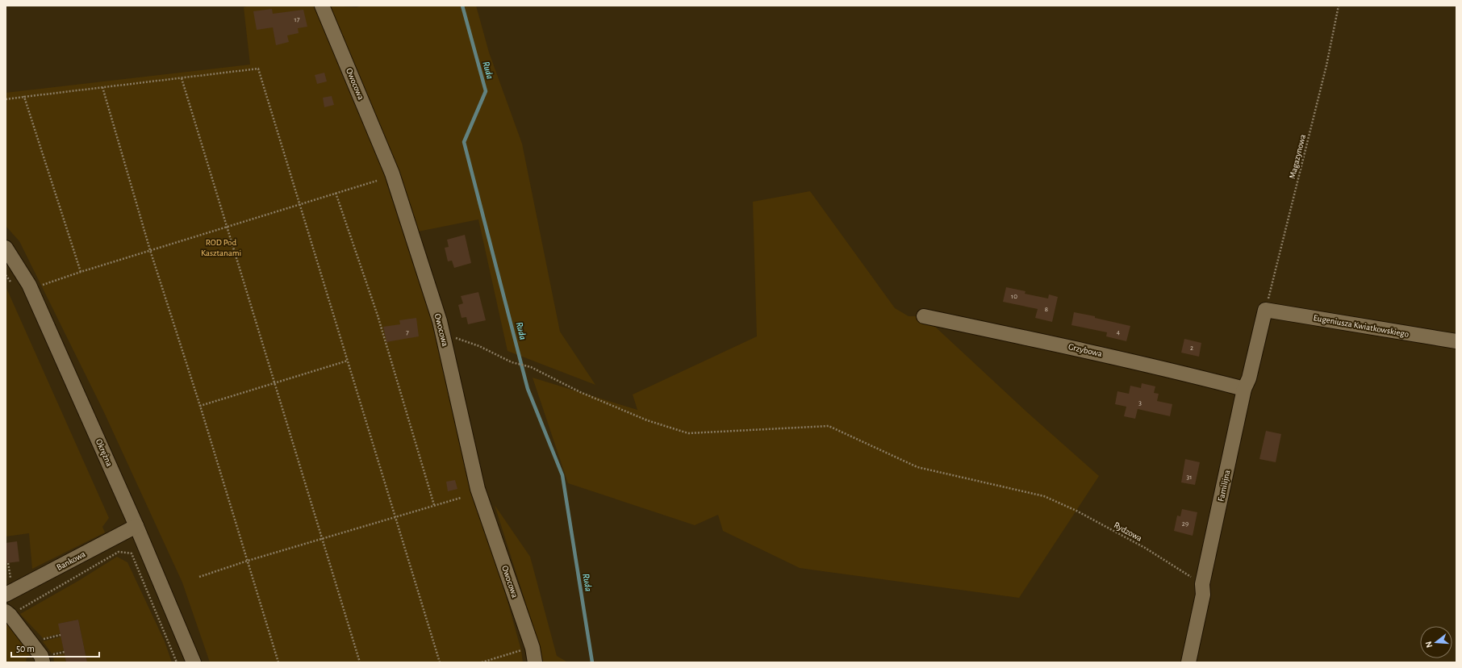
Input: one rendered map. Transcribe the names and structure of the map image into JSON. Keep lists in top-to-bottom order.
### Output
{
  "streets": {
    "street": [
      "Owocowa",
      "Eugeniusza Kwiatkowskiego",
      "Grzybowa",
      "Okrężna",
      "Familijna",
      "Bankowa"
    ],
    "path": ["Magazynowa", "Rydzowa"]
  },
  "crossings": [
    ["Magazynowa", "Eugeniusza Kwiatkowskiego"],
    ["Magazynowa", "Familijna"],
    ["Eugeniusza Kwiatkowskiego", "Familijna"],
    ["Grzybowa", "Familijna"],
    ["Okrężna", "Bankowa"],
    ["Familijna", "Rydzowa"]
  ],
  "water": ["Ruda"],
  "parks": ["ROD Pod Kasztanami"],
  "house_numbers": [
    "17",
    "10",
    "8",
    "4",
    "7",
    "2",
    "3",
    "31",
    "29"
  ],
  "scale_bar": "50 m",
  "north": "left"
}
